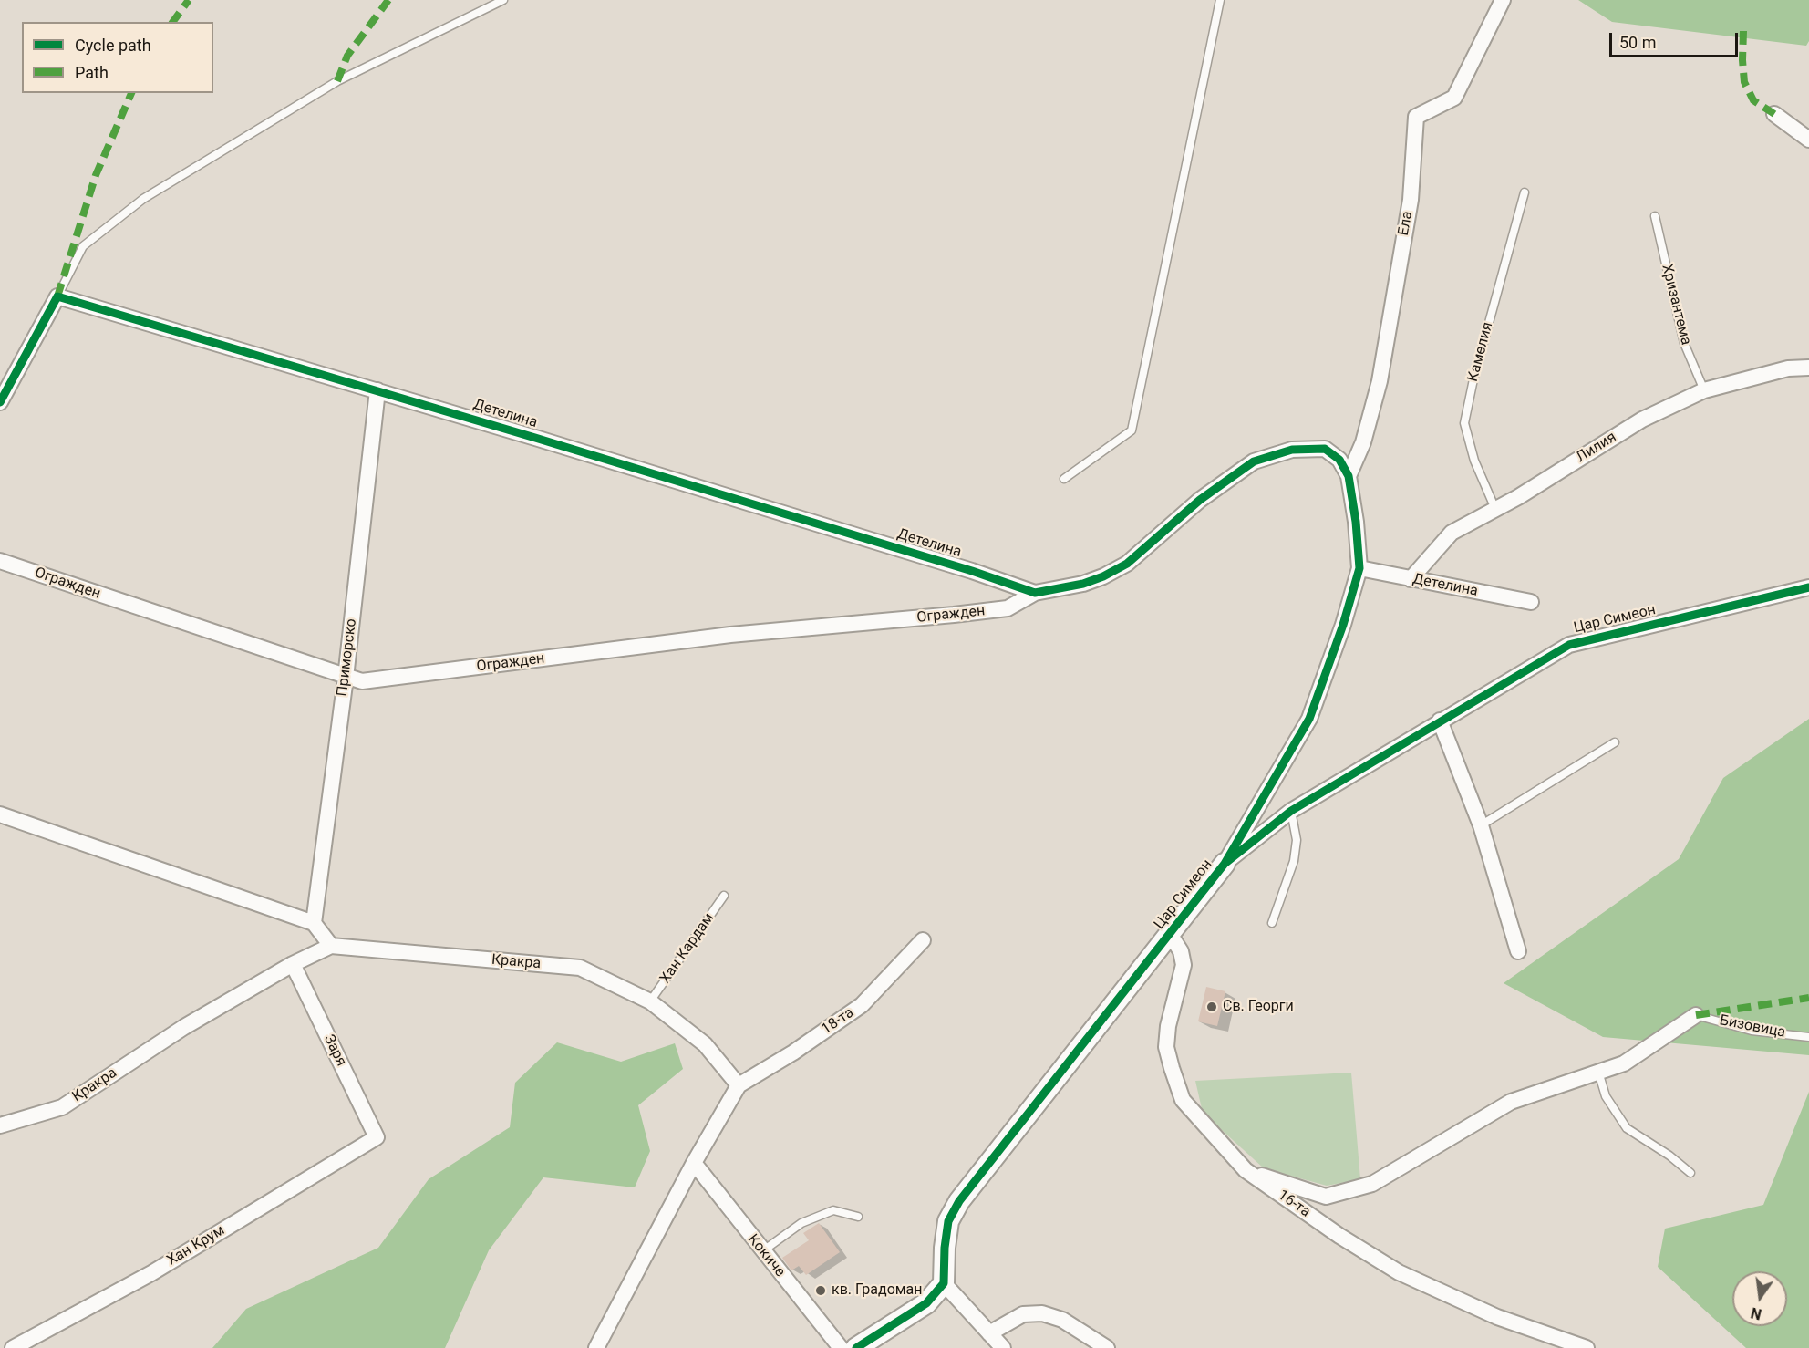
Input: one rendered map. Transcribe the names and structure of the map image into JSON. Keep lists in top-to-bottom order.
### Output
{
  "streets": {
    "street": [
      "Ела",
      "Детелина",
      "Лилия",
      "Огражден",
      "Цар Симеон",
      "Приморско",
      "Кракра",
      "18-та",
      "Заря",
      "16-та",
      "Хан Крум",
      "Кокиче"
    ],
    "lane": [
      "Хризантема",
      "Камелия",
      "Хан Кардам",
      "Бизовица"
    ]
  },
  "crossings": [
    ["Ела", "Детелина"],
    ["Хризантема", "Лилия"],
    ["Камелия", "Лилия"],
    ["Детелина", "Лилия"],
    ["Детелина", "Огражден"],
    ["Детелина", "Цар Симеон"],
    ["Детелина", "Приморско"],
    ["Огражден", "Приморско"],
    ["Цар Симеон", "16-та"],
    ["Хан Кардам", "Кракра"],
    ["Кракра", "18-та"],
    ["Кракра", "Заря"],
    ["Заря", "Хан Крум"]
  ],
  "places": ["Св. Георги", "кв. Градоман"],
  "legend": ["Cycle path", "Path"],
  "scale_bar": "50 m",
  "north": "bottom"
}
